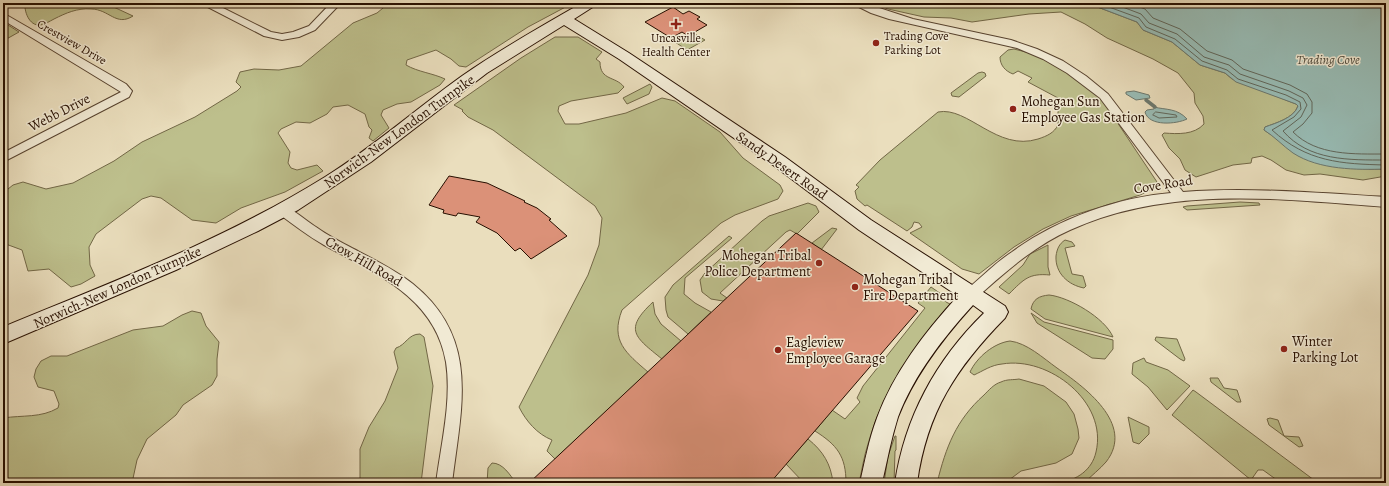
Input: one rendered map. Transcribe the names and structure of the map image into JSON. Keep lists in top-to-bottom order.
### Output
{
  "streets": {
    "main road": ["Norwich-New London Turnpike", "Sandy Desert Road"],
    "street": [
      "Crestview Drive",
      "Webb Drive",
      "Cove Road",
      "Crow Hill Road"
    ]
  },
  "crossings": [
    ["Crestview Drive", "Webb Drive"],
    ["Norwich-New London Turnpike", "Sandy Desert Road"],
    ["Norwich-New London Turnpike", "Crow Hill Road"],
    ["Sandy Desert Road", "Cove Road"]
  ],
  "water": ["Trading Cove"],
  "places": {
    "health": ["Uncasville Health Center"],
    "other": [
      "Trading Cove Parking Lot",
      "Mohegan Sun Employee Gas Station",
      "Mohegan Tribal Police Department",
      "Mohegan Tribal Fire Department",
      "Winter Parking Lot",
      "Eagleview Employee Garage"
    ]
  }
}
